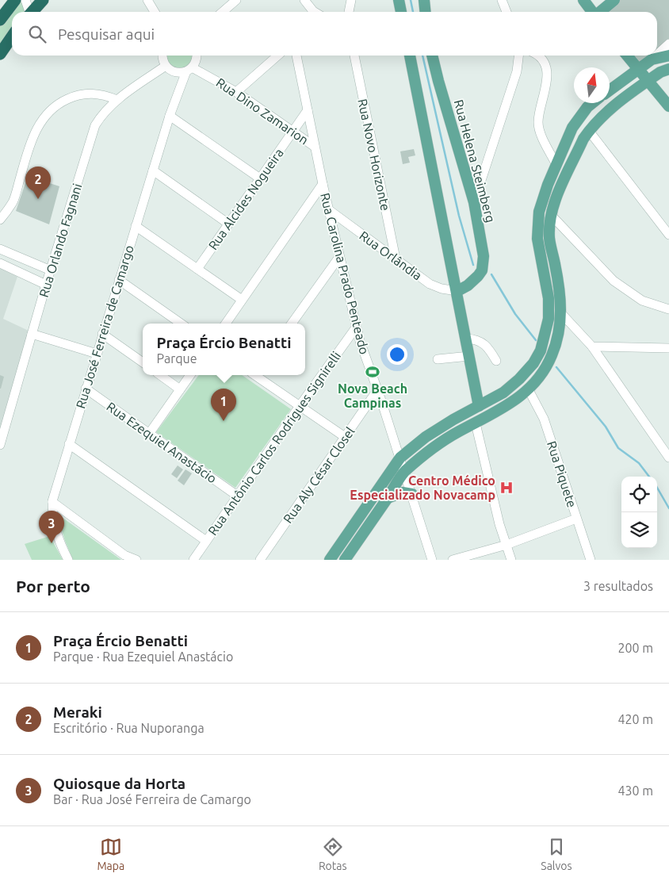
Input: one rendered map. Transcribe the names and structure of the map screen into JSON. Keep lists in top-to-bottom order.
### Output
{
  "streets": {
    "main road": ["Rua Helena Steimberg"],
    "street": [
      "Rua Dino Zamarion",
      "Rua Novo Horizonte",
      "Rua Alcides Nogueira",
      "Rua Orlando Fagnani",
      "Rua Orlândia",
      "Rua Carolina Prado Penteado",
      "Rua José Ferreira de Camargo",
      "Rua Ezequiel Anastácio",
      "Rua Antônio Carlos Rodrigues Signirelli",
      "Rua Piquete",
      "Rua Aly César Closel"
    ]
  },
  "crossings": [
    ["Rua Dino Zamarion", "Rua Alcides Nogueira"],
    ["Rua Dino Zamarion", "Rua Carolina Prado Penteado"],
    ["Rua Dino Zamarion", "Rua José Ferreira de Camargo"],
    ["Rua Novo Horizonte", "Rua Orlândia"],
    ["Rua Helena Steimberg", "Rua Orlândia"],
    ["Rua Alcides Nogueira", "Rua Carolina Prado Penteado"],
    ["Rua Orlândia", "Rua Carolina Prado Penteado"],
    ["Rua Carolina Prado Penteado", "Rua Antônio Carlos Rodrigues Signirelli"],
    ["Rua Carolina Prado Penteado", "Rua Aly César Closel"],
    ["Rua José Ferreira de Camargo", "Rua Ezequiel Anastácio"],
    ["Rua Ezequiel Anastácio", "Rua Antônio Carlos Rodrigues Signirelli"]
  ],
  "places": {
    "sports": ["Nova Beach Campinas"],
    "hospital": ["Centro Médico Especializado Novacamp"]
  },
  "north": "top",
  "page": {
    "search": "Pesquisar aqui",
    "pins": ["2", "1", "3"],
    "popup": ["Praça Ércio Benatti", "Parque"],
    "heading": ["Por perto", "3 resultados"],
    "list": [
      {
        "mark": "1",
        "name": "Praça Ércio Benatti",
        "note": "Parque · Rua Ezequiel Anastácio",
        "value": "200 m"
      },
      {
        "mark": "2",
        "name": "Meraki",
        "note": "Escritório · Rua Nuporanga",
        "value": "420 m"
      },
      {
        "mark": "3",
        "name": "Quiosque da Horta",
        "note": "Bar · Rua José Ferreira de Camargo",
        "value": "430 m"
      }
    ],
    "nav": ["Mapa", "Rotas", "Salvos"]
  }
}
